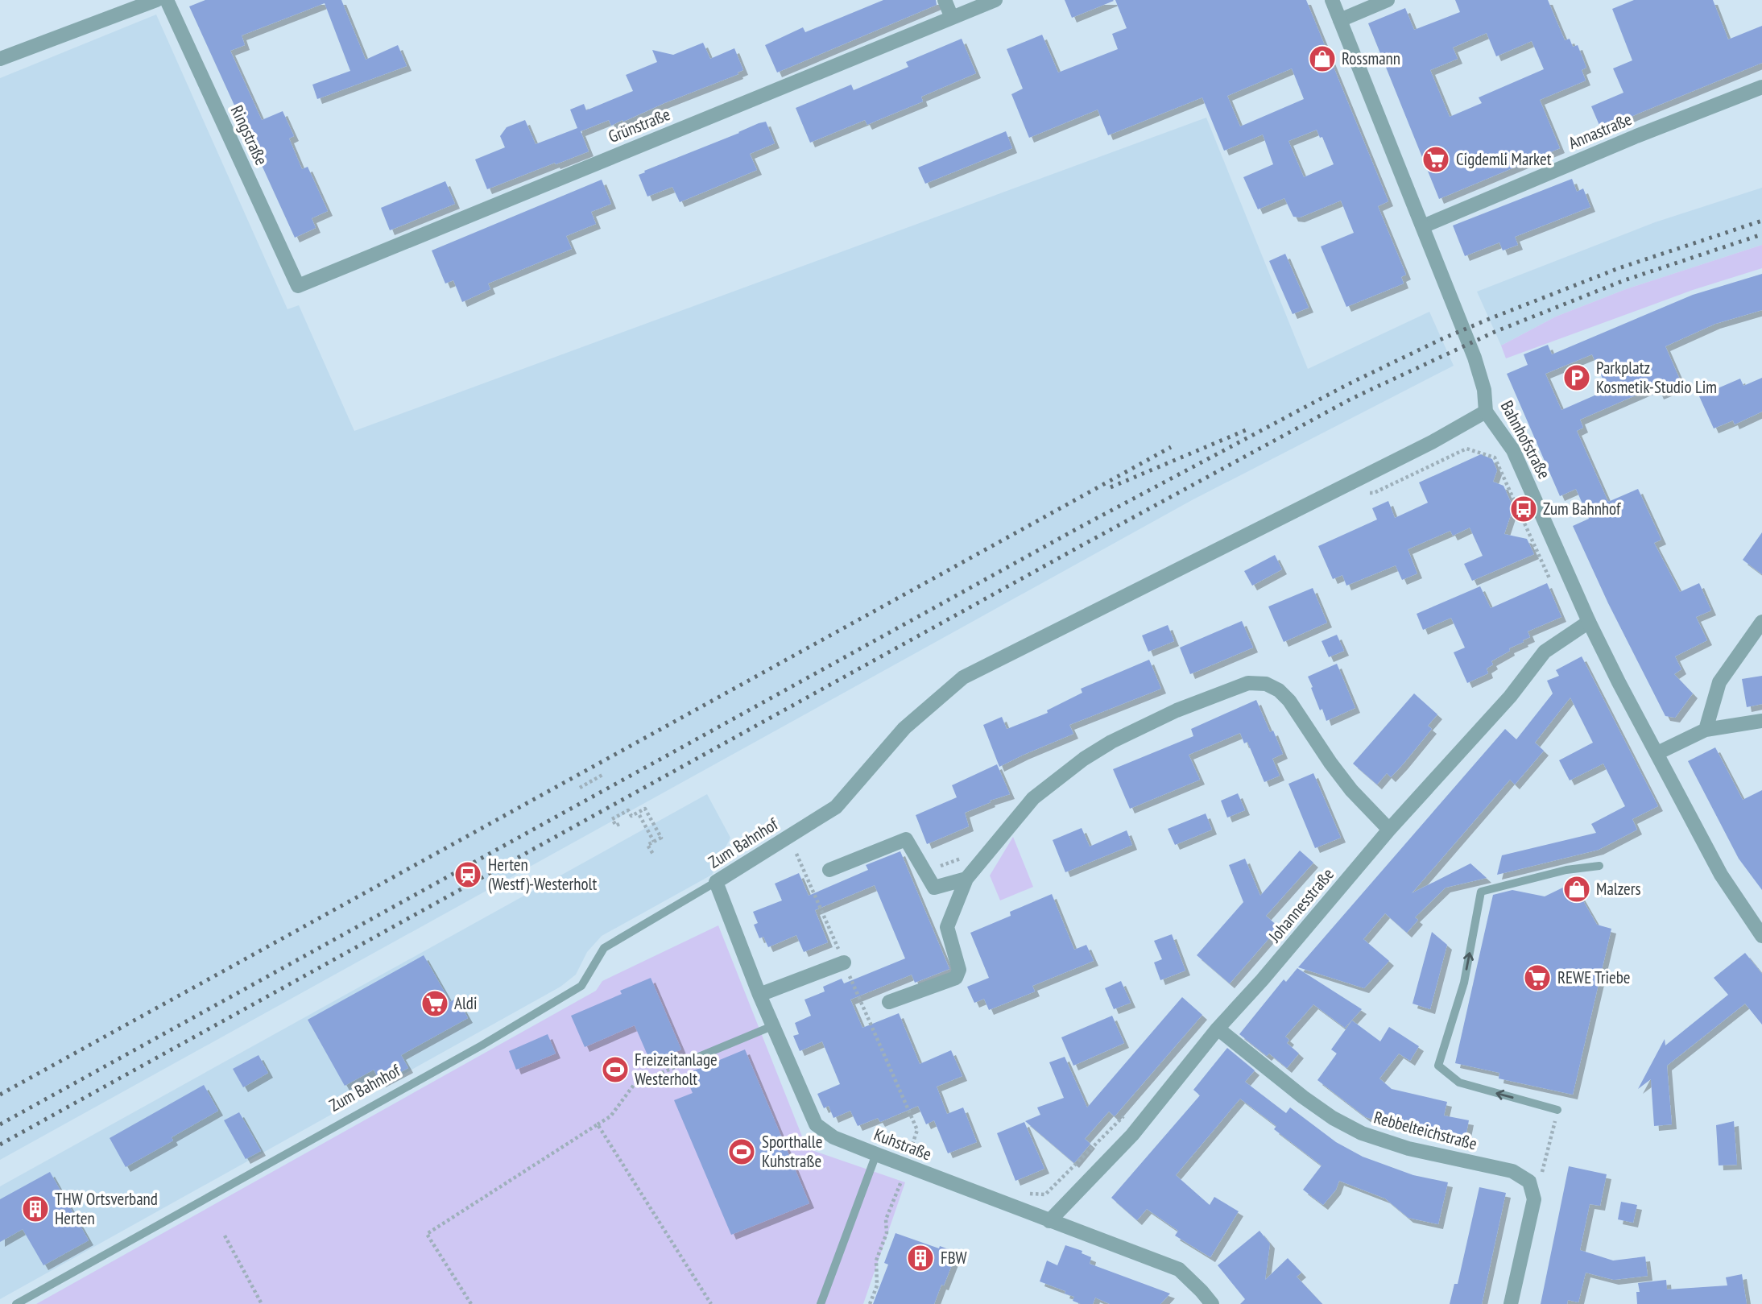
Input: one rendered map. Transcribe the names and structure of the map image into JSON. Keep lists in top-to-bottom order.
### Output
{
  "streets": {
    "street": [
      "Grünstraße",
      "Annastraße",
      "Ringstraße",
      "Bahnhofstraße",
      "Zum Bahnhof",
      "Johannesstraße",
      "Rebbelteichstraße",
      "Kuhstraße"
    ]
  },
  "crossings": [
    ["Grünstraße", "Ringstraße"],
    ["Annastraße", "Bahnhofstraße"],
    ["Bahnhofstraße", "Zum Bahnhof"],
    ["Bahnhofstraße", "Johannesstraße"],
    ["Zum Bahnhof", "Kuhstraße"],
    ["Johannesstraße", "Rebbelteichstraße"],
    ["Johannesstraße", "Kuhstraße"]
  ],
  "places": {
    "shop": ["Rossmann", "Malzers"],
    "supermarket": ["Cigdemli Market", "REWE Triebe", "Aldi"],
    "parking": ["Parkplatz Kosmetik-Studio Lim"],
    "bus stop": ["Zum Bahnhof"],
    "station": ["Herten (Westf)-Westerholt"],
    "sports": ["Freizeitanlage Westerholt", "Sporthalle Kuhstraße"],
    "building": ["THW Ortsverband Herten", "FBW"]
  }
}
